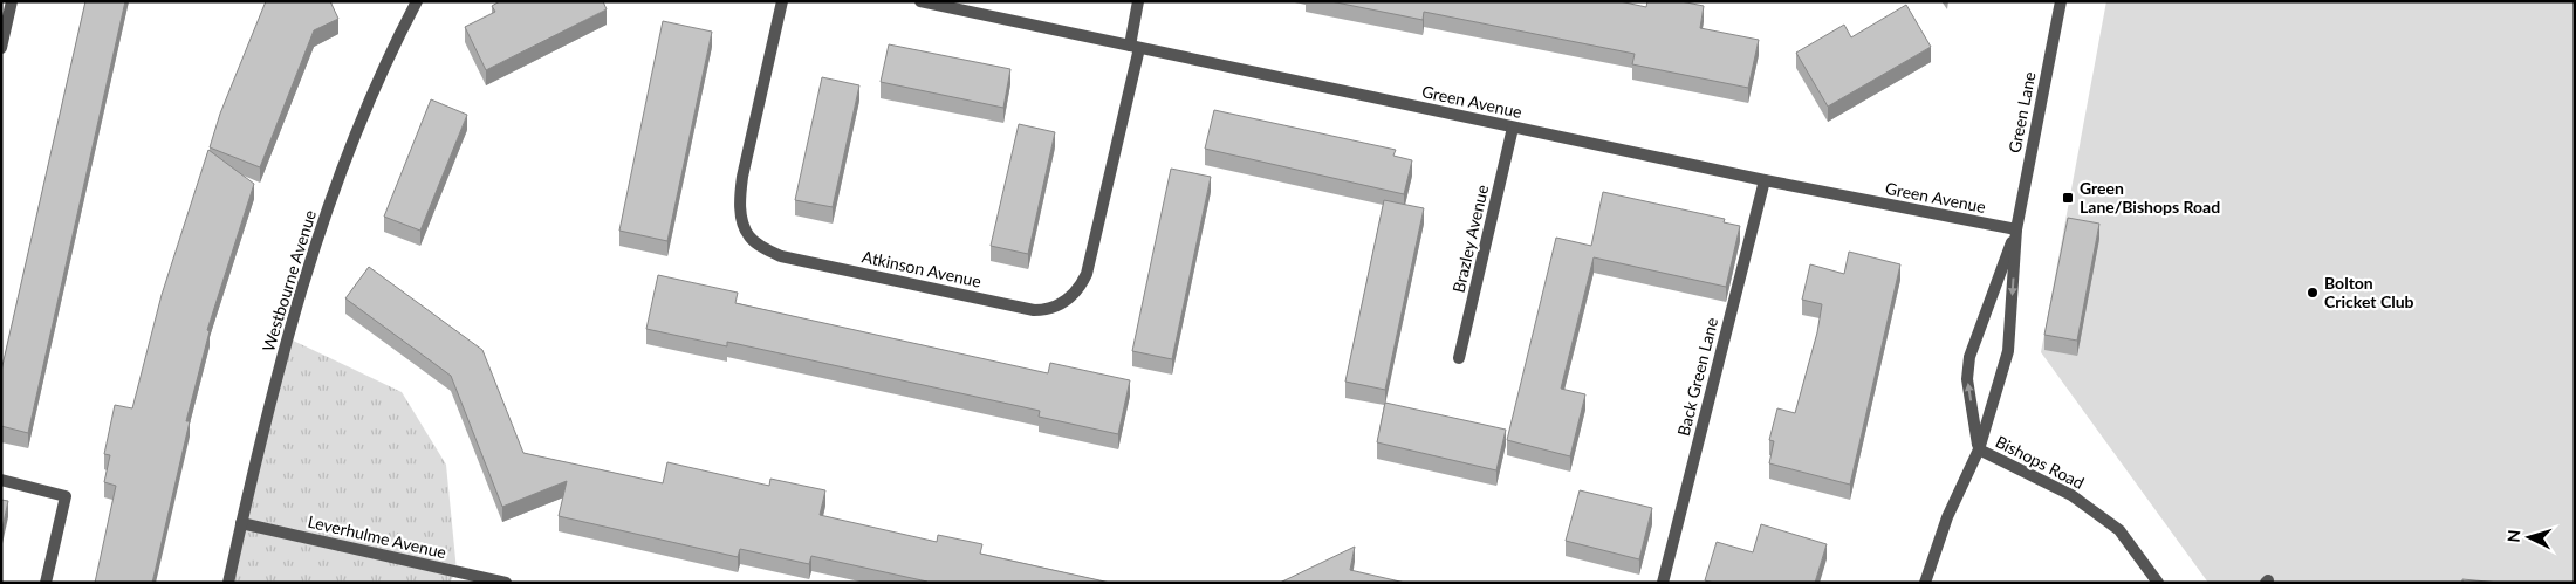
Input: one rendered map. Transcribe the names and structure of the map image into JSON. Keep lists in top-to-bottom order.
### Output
{
  "streets": {
    "street": [
      "Green Avenue",
      "Green Lane",
      "Brazley Avenue",
      "Atkinson Avenue",
      "Westbourne Avenue",
      "Back Green Lane",
      "Bishops Road",
      "Leverhulme Avenue"
    ]
  },
  "crossings": [
    ["Green Avenue", "Green Lane"],
    ["Green Avenue", "Brazley Avenue"],
    ["Green Avenue", "Atkinson Avenue"],
    ["Green Avenue", "Back Green Lane"],
    ["Green Lane", "Bishops Road"],
    ["Westbourne Avenue", "Leverhulme Avenue"]
  ],
  "places": {
    "transit": ["Green Lane/Bishops Road"],
    "other": ["Bolton Cricket Club"]
  },
  "north": "left"
}
